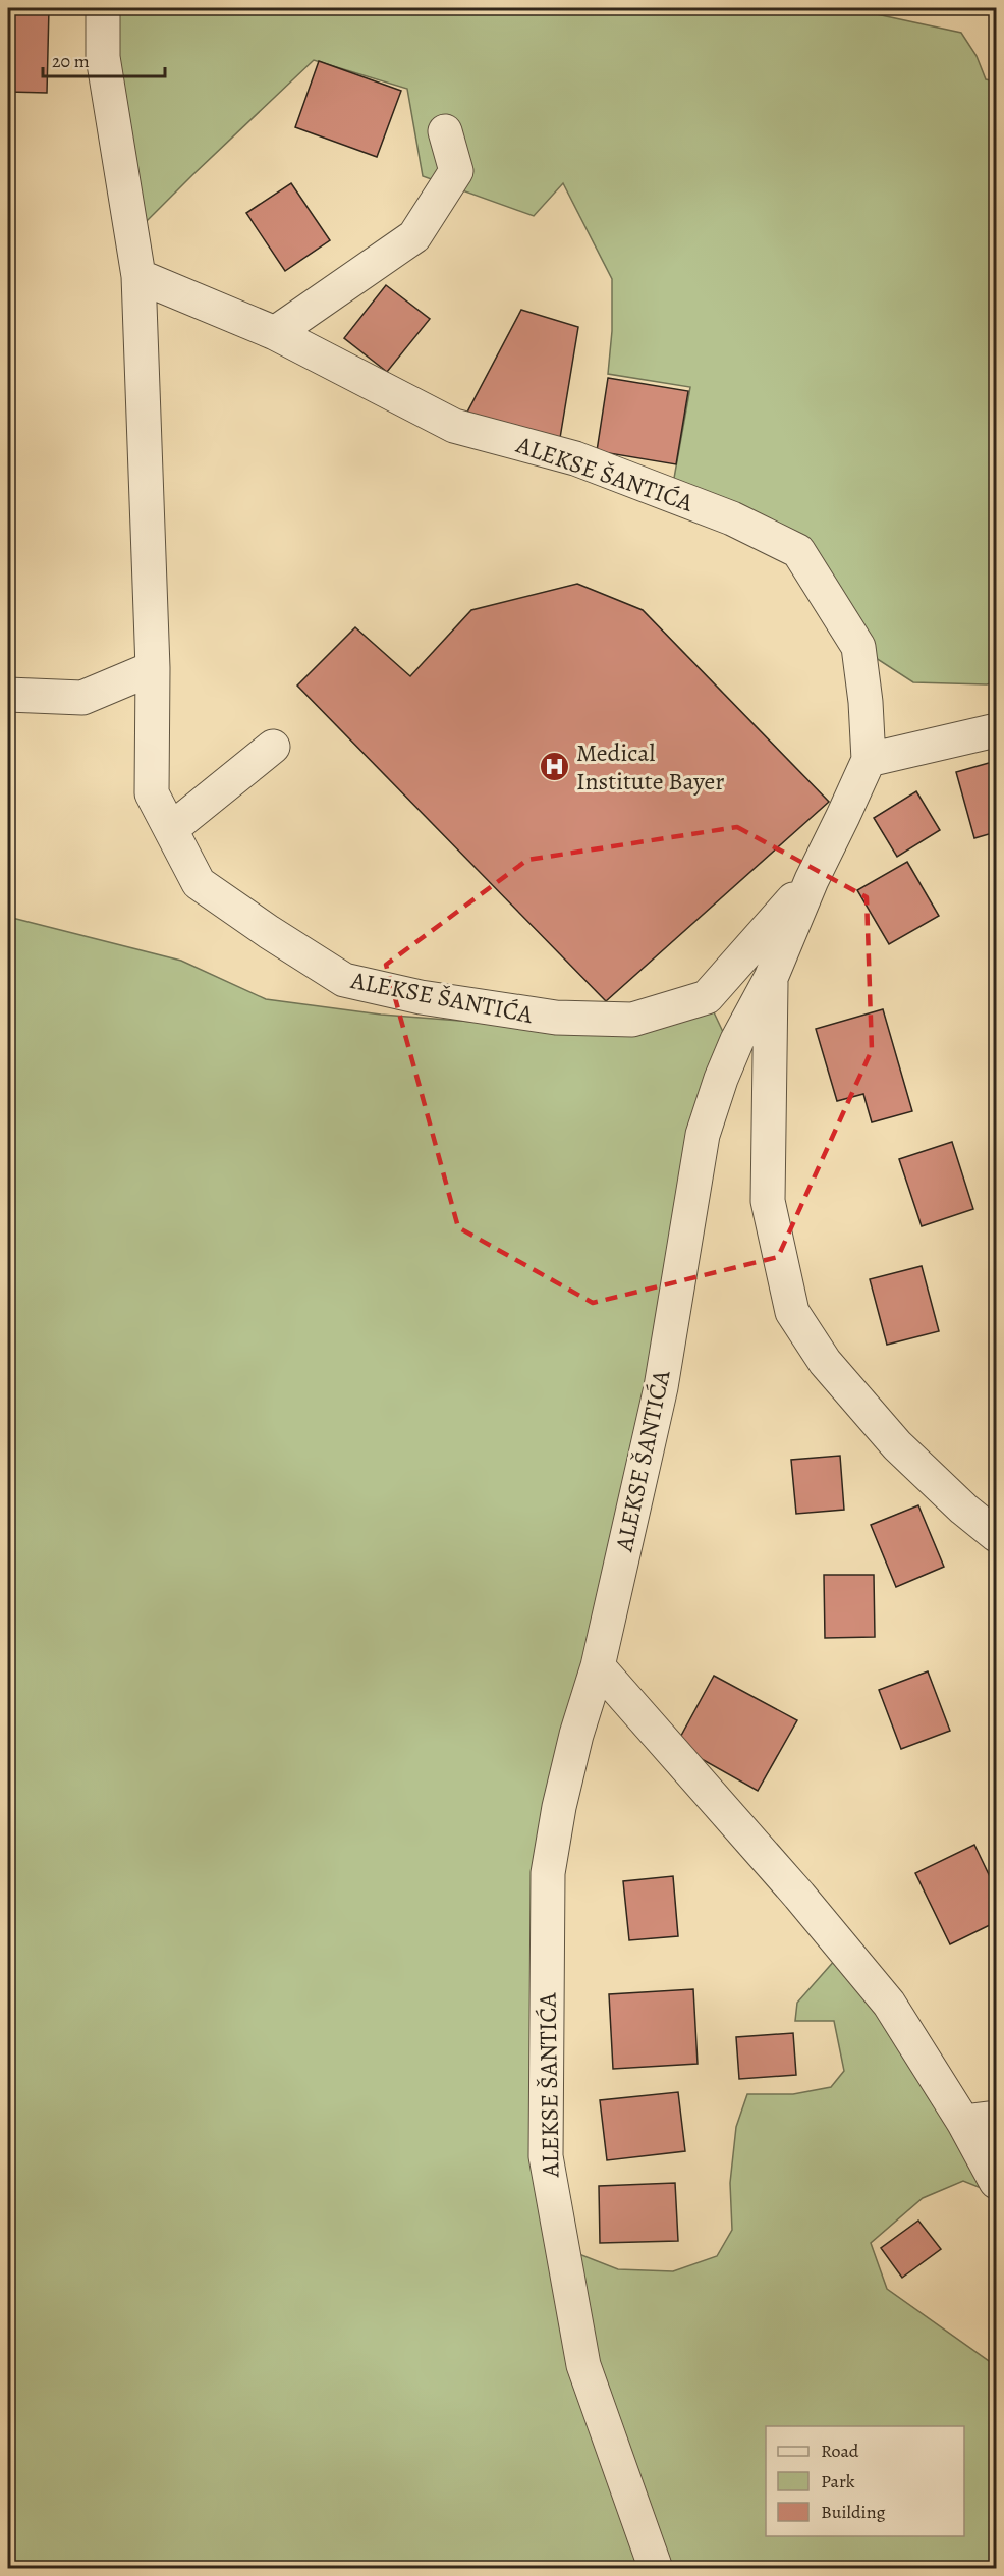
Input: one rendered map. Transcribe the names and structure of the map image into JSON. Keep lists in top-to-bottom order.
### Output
{
  "streets": {
    "street": ["ALEKSE ŠANTIĆA"]
  },
  "places": {
    "hospital": ["Medical Institute Bayer"]
  },
  "legend": ["Road", "Park", "Building"],
  "scale_bar": "20 m"
}
